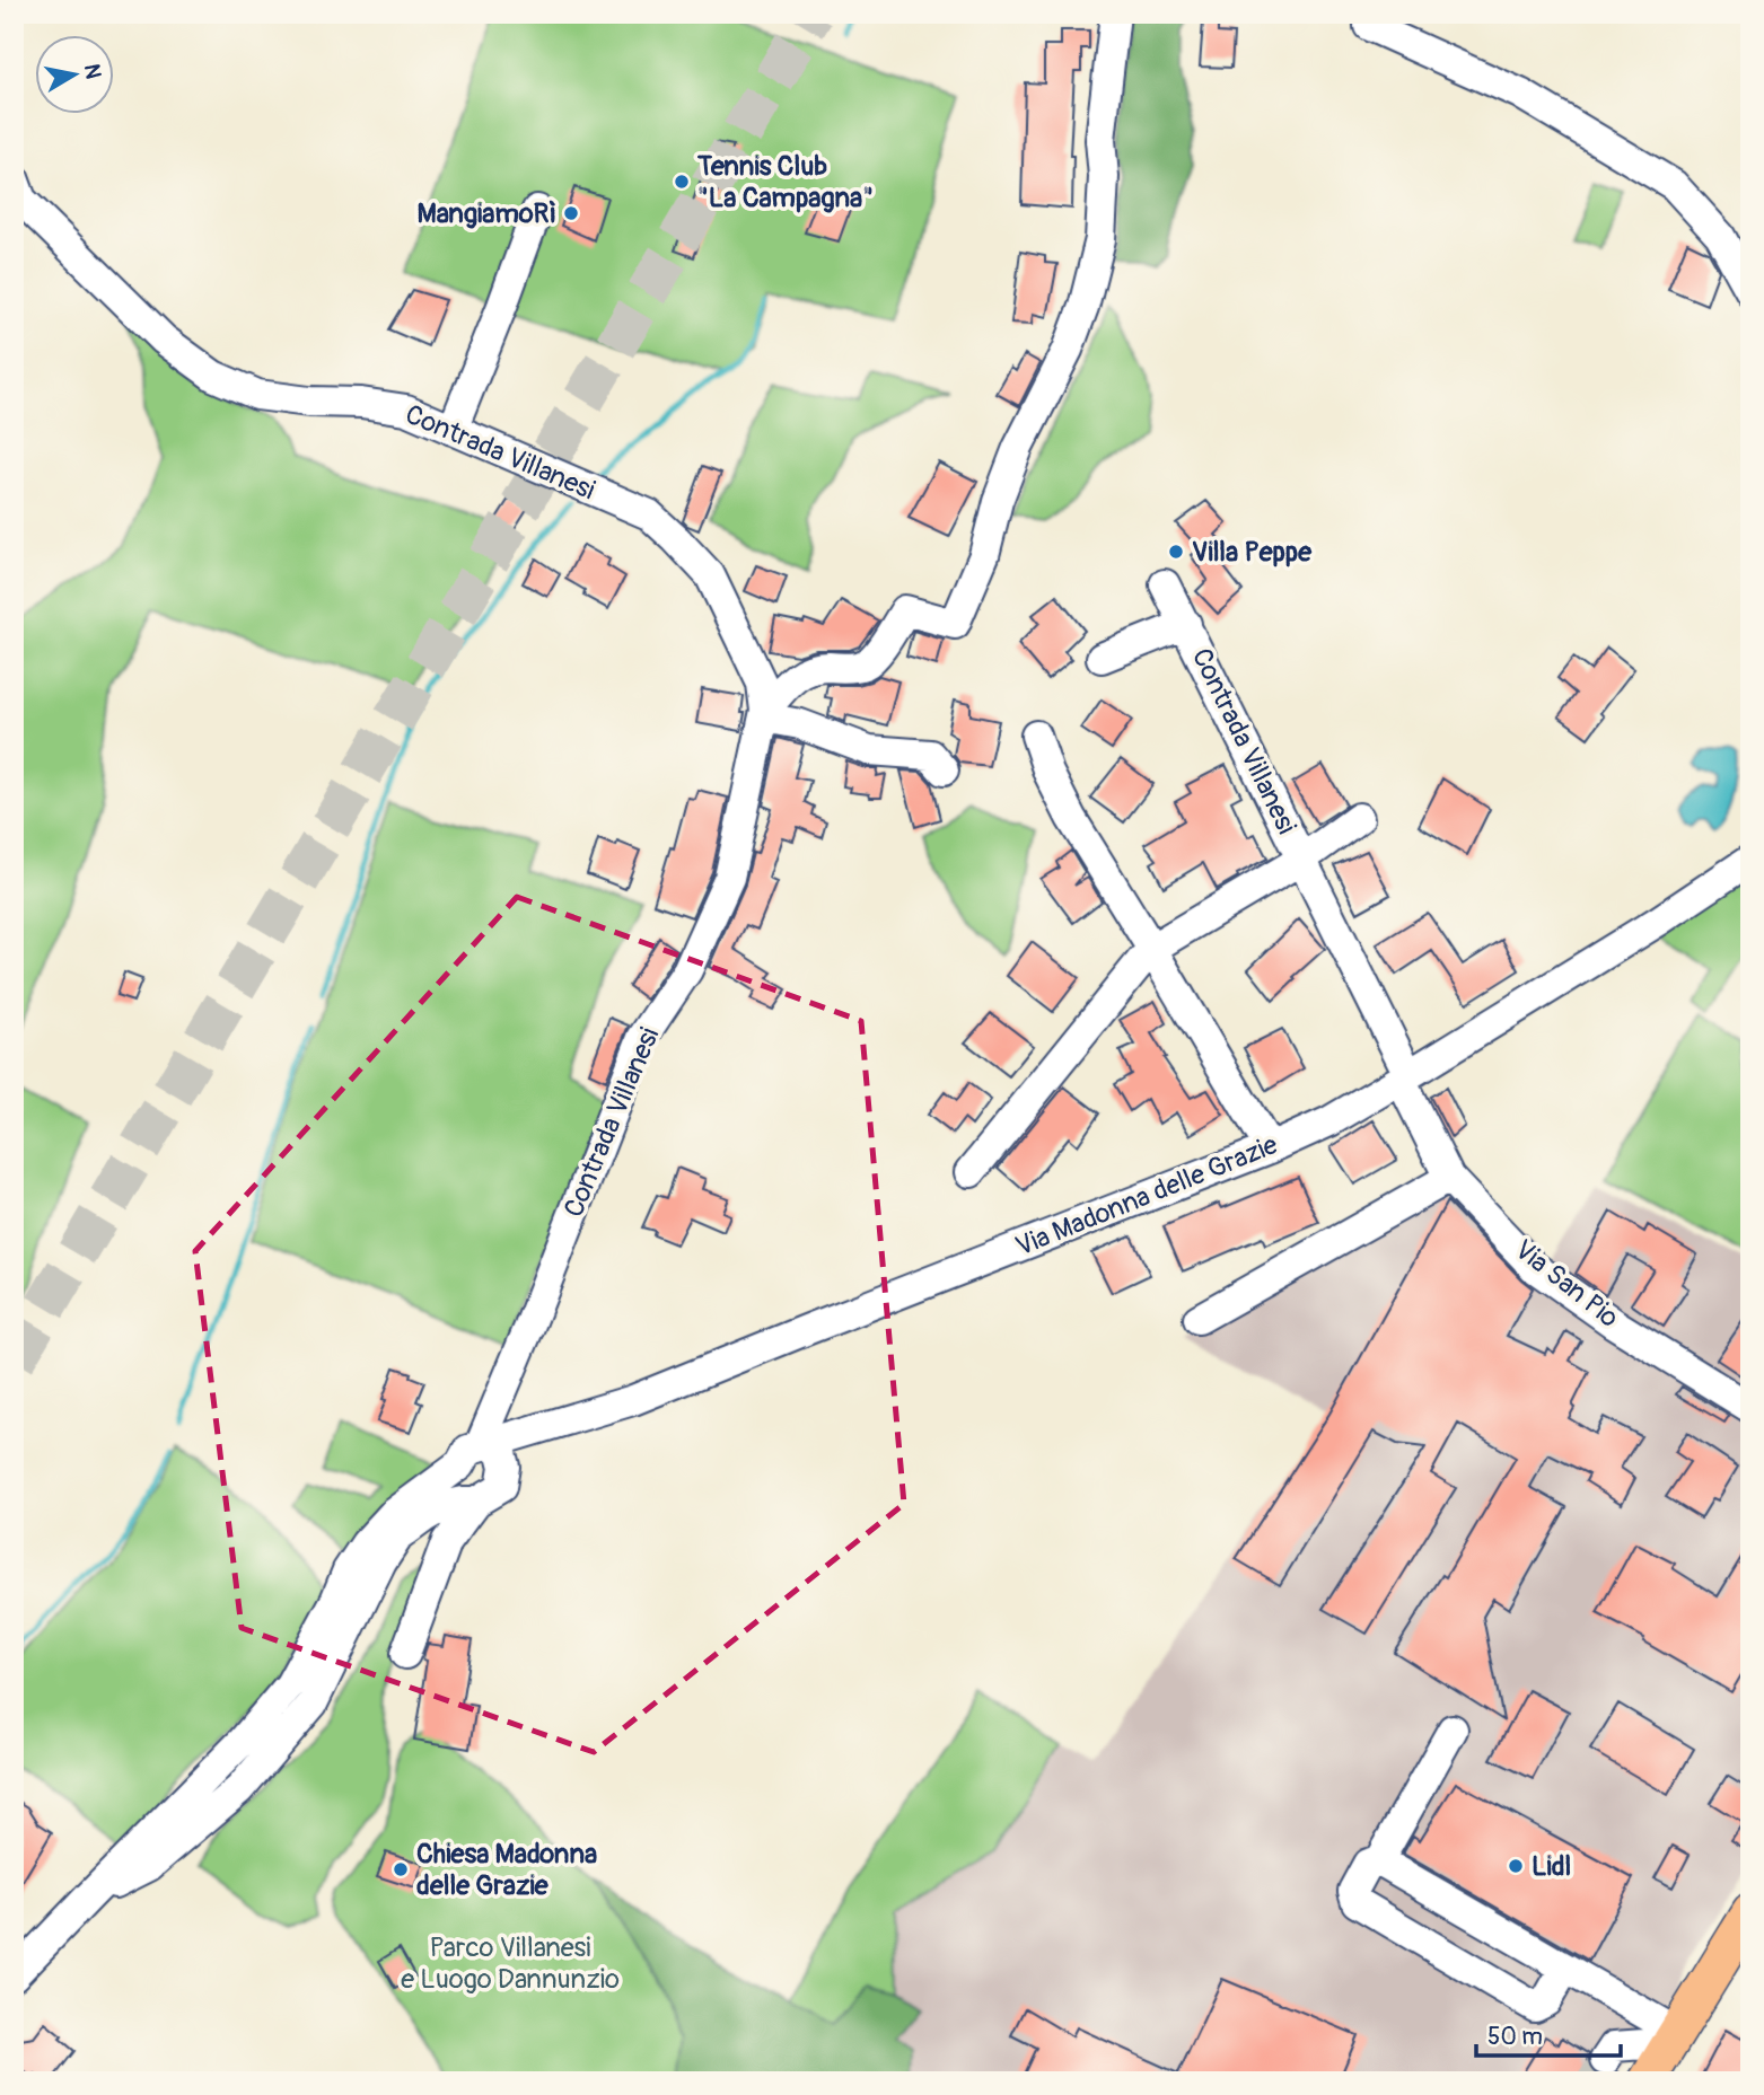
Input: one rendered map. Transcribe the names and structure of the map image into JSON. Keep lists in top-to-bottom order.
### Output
{
  "streets": {
    "street": ["Contrada Villanesi", "Via Madonna delle Grazie", "Via San Pio"]
  },
  "crossings": [
    ["Contrada Villanesi", "Via Madonna delle Grazie"],
    ["Contrada Villanesi", "Via San Pio"],
    ["Via Madonna delle Grazie", "Via San Pio"]
  ],
  "parks": ["Parco Villanesi e Luogo Dannunzio"],
  "places": [
    "Tennis Club \"La Campagna\"",
    "MangiamoRì",
    "Villa Peppe",
    "Lidl",
    "Chiesa Madonna delle Grazie"
  ],
  "scale_bar": "50 m",
  "north": "right"
}
